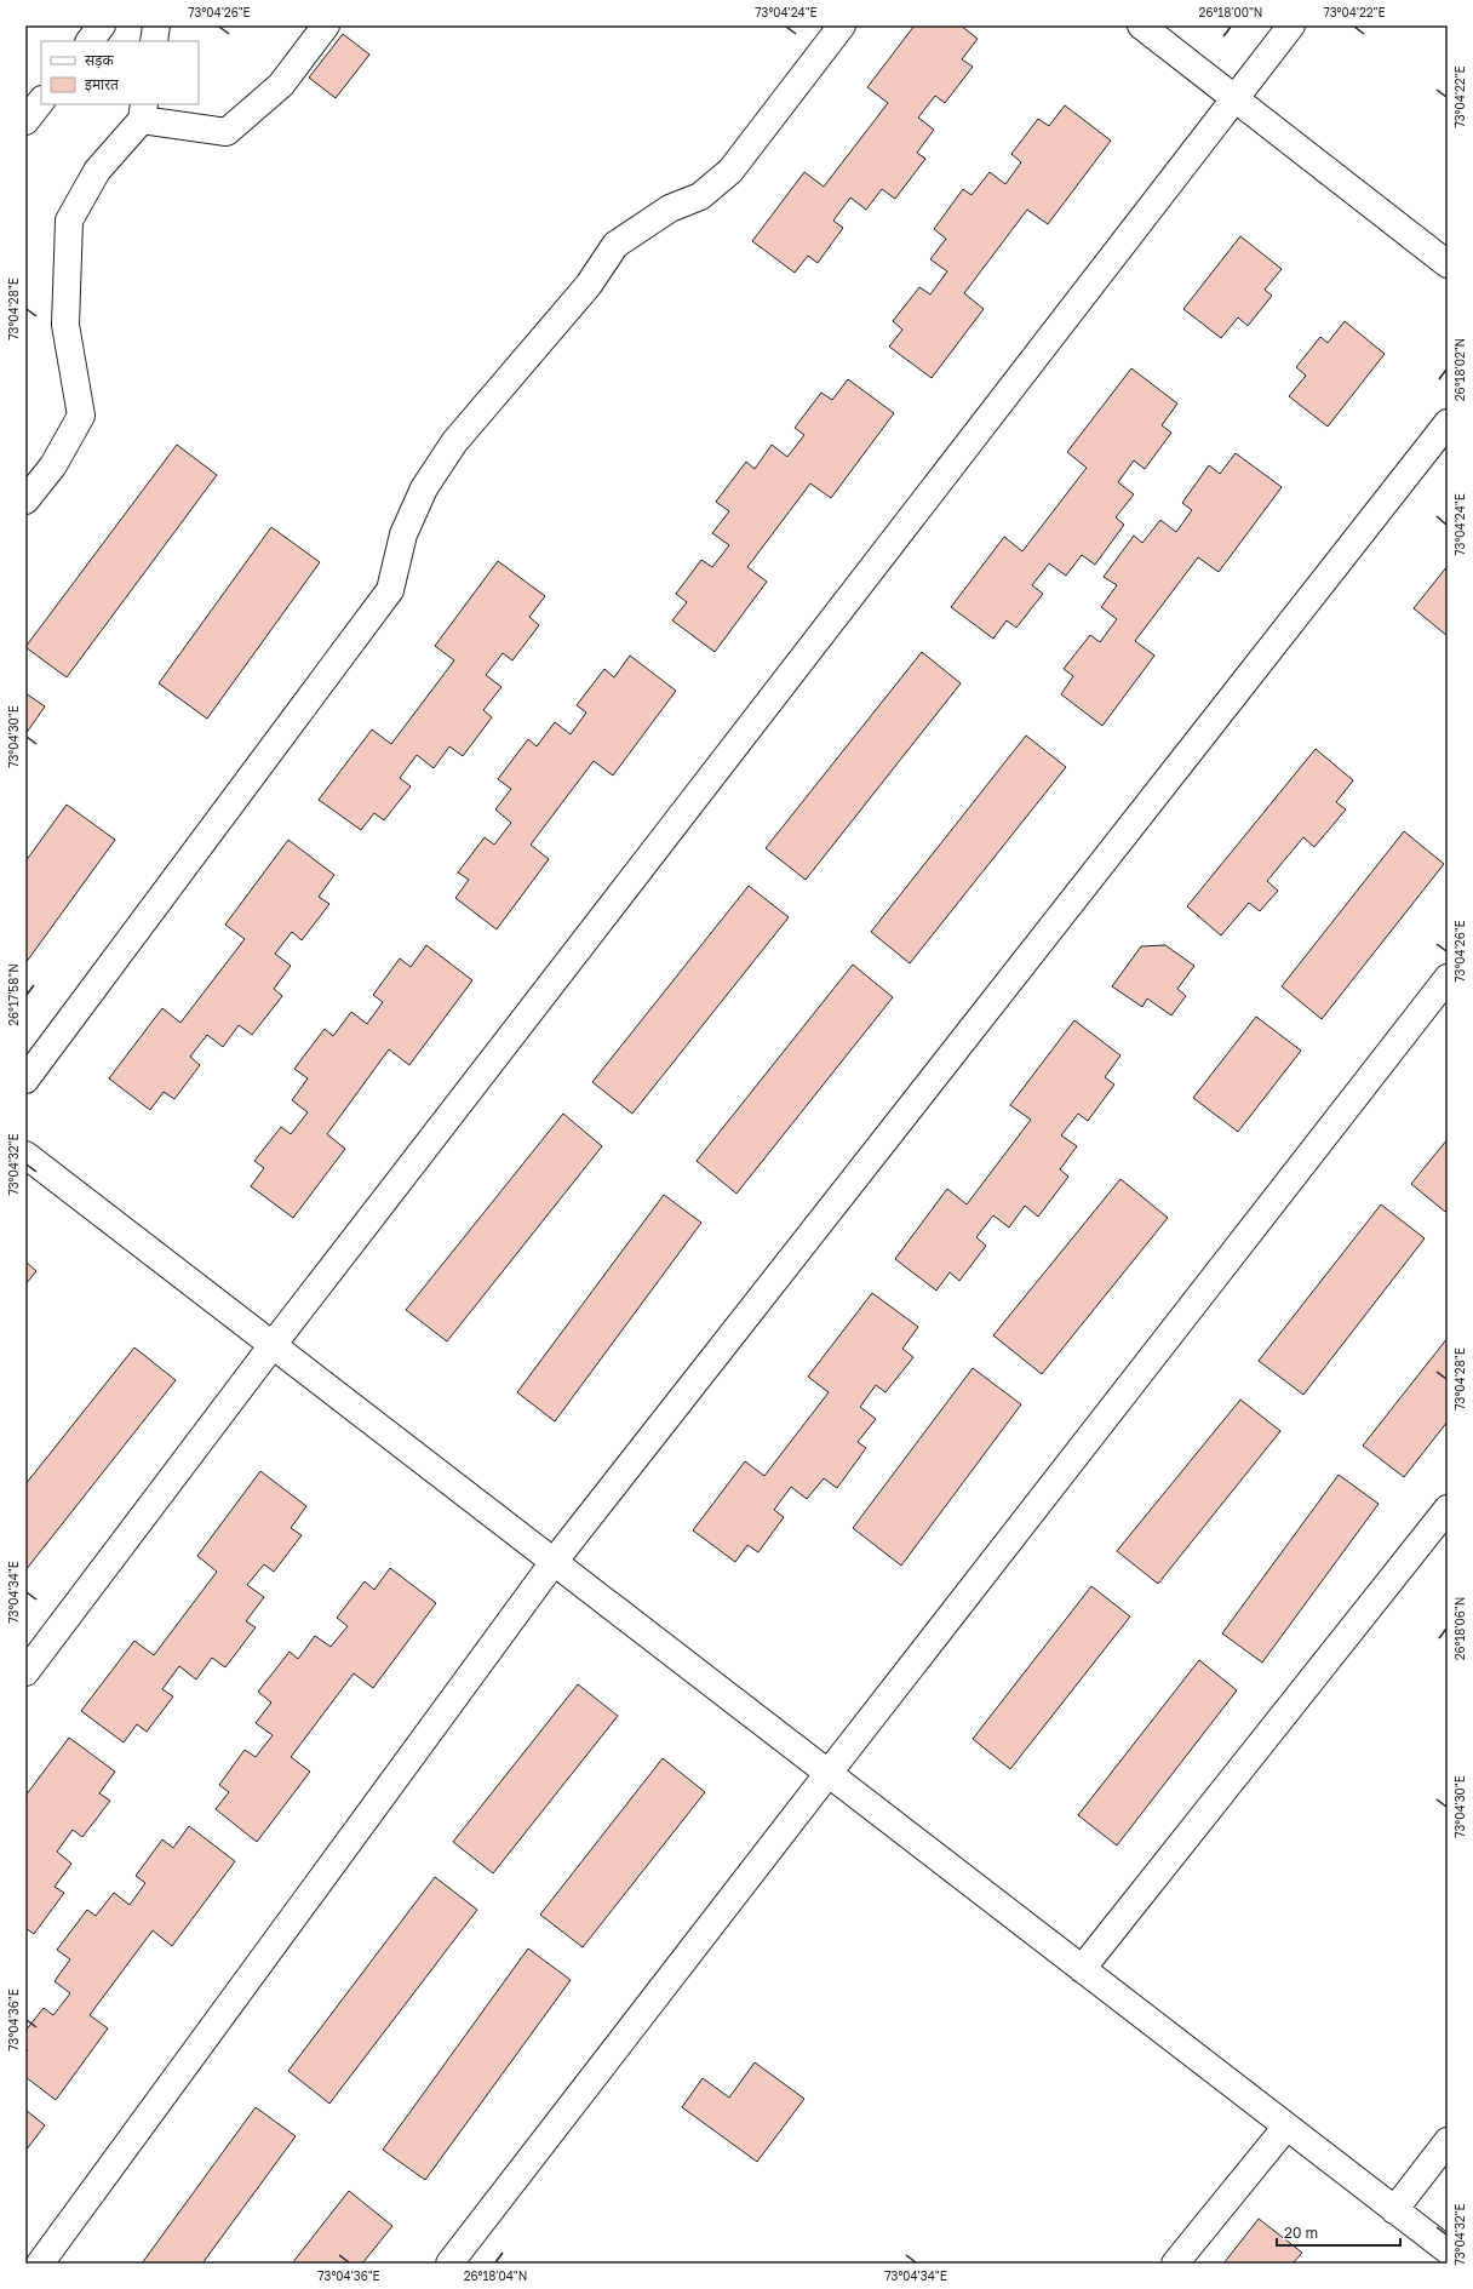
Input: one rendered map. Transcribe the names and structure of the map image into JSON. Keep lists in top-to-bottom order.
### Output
{
  "legend": ["सड़क", "इमारत"],
  "scale_bar": "20 m",
  "coordinates": [
    "73°04'26\"E",
    "73°04'24\"E",
    "26°18'00\"N",
    "73°04'22\"E",
    "73°04'28\"E",
    "26°18'02\"N",
    "73°04'30\"E",
    "26°17'58\"N",
    "73°04'32\"E",
    "73°04'34\"E",
    "26°18'06\"N",
    "73°04'36\"E",
    "26°18'04\"N"
  ]
}
